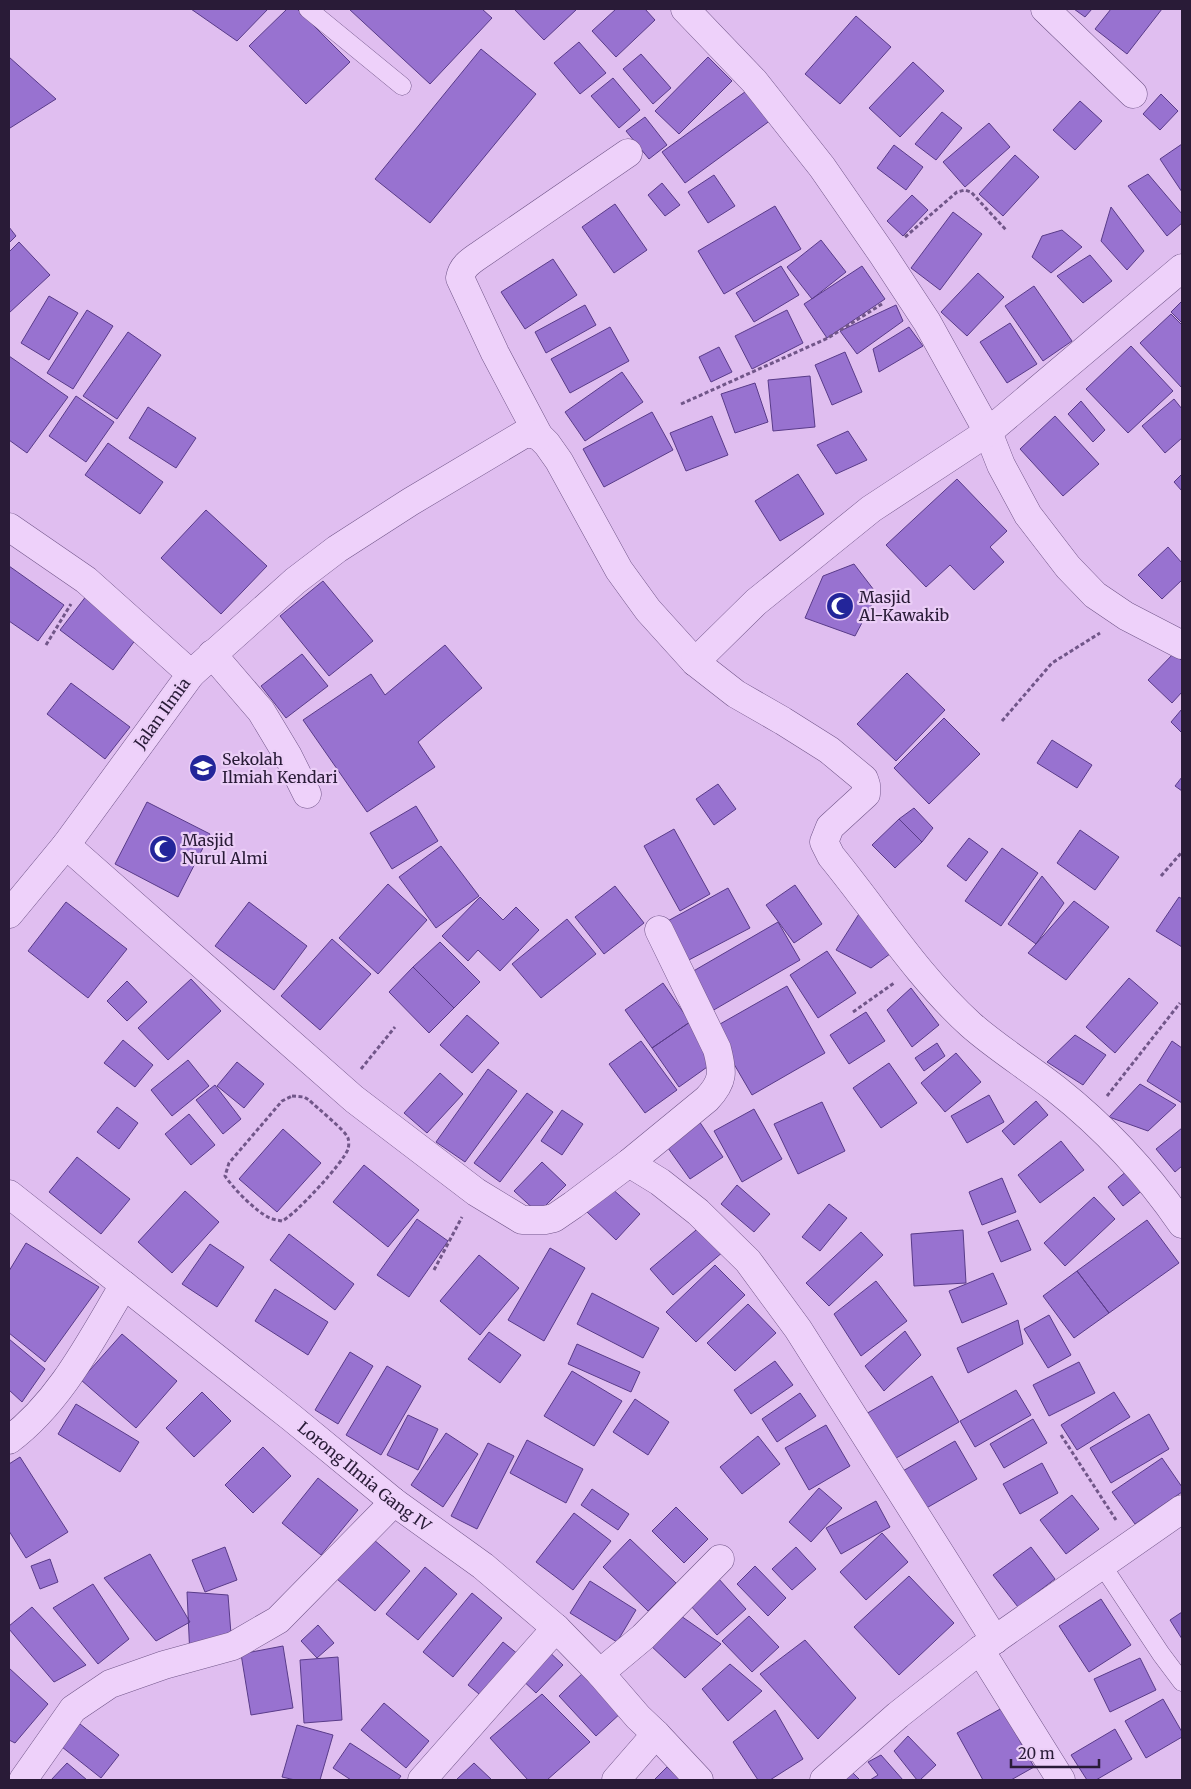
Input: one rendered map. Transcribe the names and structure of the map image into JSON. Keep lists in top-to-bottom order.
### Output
{
  "streets": {
    "street": ["Jalan Ilmia", "Lorong Ilmia Gang IV"]
  },
  "places": {
    "mosque": ["Masjid Al-Kawakib", "Masjid Nurul Almi"],
    "school or university": ["Sekolah Ilmiah Kendari"]
  },
  "scale_bar": "20 m"
}
